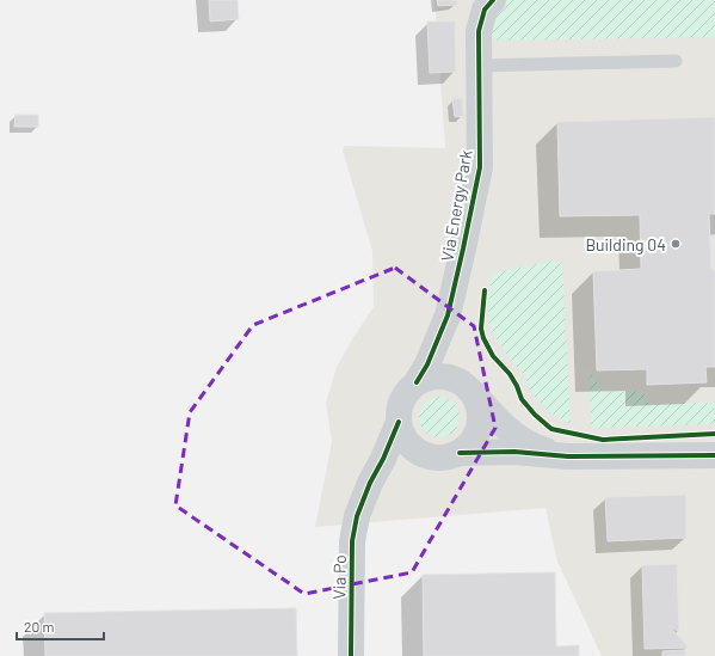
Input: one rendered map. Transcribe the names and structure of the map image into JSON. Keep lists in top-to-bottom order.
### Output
{
  "streets": {
    "street": ["Via Energy Park", "Via Po"]
  },
  "crossings": [
    ["Via Energy Park", "Via Po"]
  ],
  "places": ["Building 04"],
  "scale_bar": "20 m"
}
